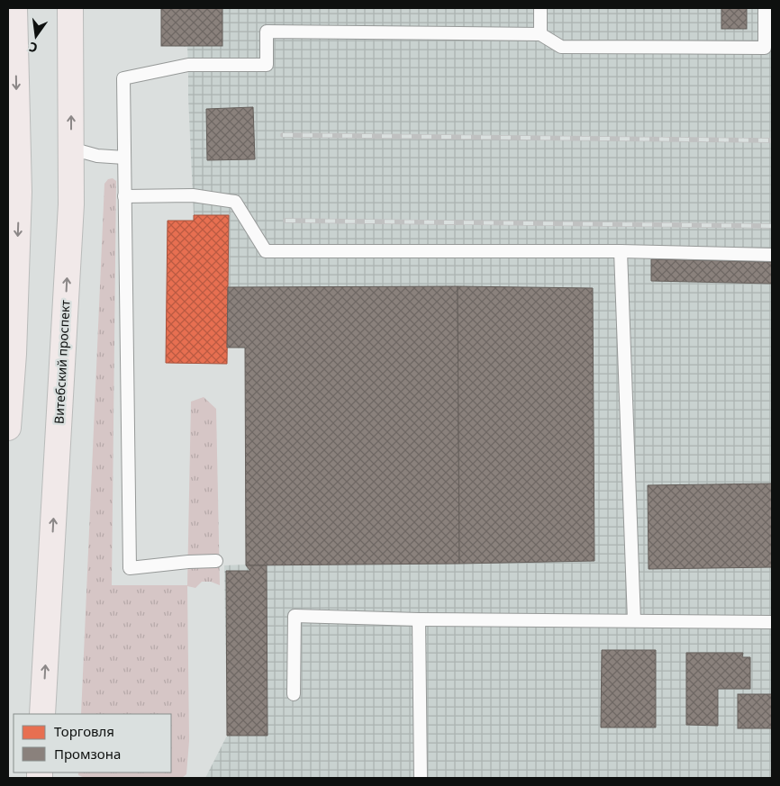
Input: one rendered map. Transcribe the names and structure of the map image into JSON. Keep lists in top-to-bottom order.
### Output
{
  "streets": {
    "main road": ["Витебский проспект"]
  },
  "legend": ["Торговля", "Промзона"],
  "north": "bottom"
}
